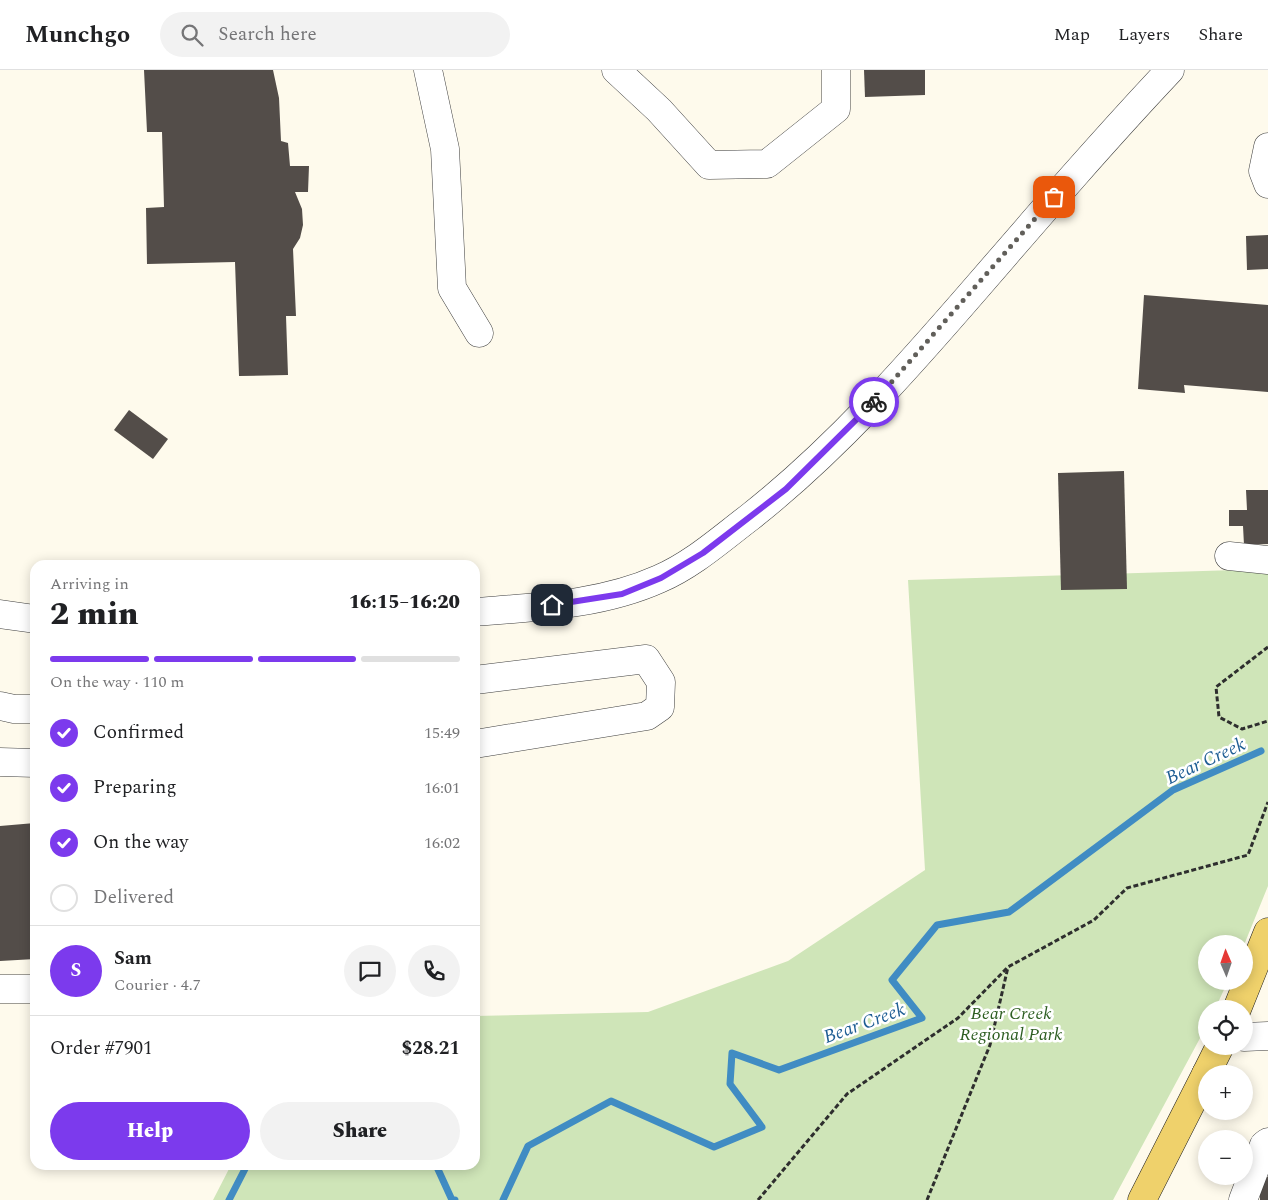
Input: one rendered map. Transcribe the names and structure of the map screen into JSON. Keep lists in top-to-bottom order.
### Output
{
  "water": ["Bear Creek"],
  "parks": ["Bear Creek Regional Park"],
  "north": "top",
  "page": {
    "header": "Munchgo",
    "search": "Search here",
    "nav": ["Map", "Layers", "Share"],
    "heading": ["2 min", "Arriving in", "16:15–16:20"],
    "panel": [
      "Sam",
      "Courier · 4.7",
      "Order #7901",
      "$28.21"
    ],
    "bar": "On the way · 110 m",
    "list": [
      ["Confirmed", "15:49"],
      ["Preparing", "16:01"],
      ["On the way", "16:02"],
      "Delivered"
    ],
    "map_buttons": ["+", "−"],
    "round": "S",
    "buttons": ["Help", "Share"]
  }
}
